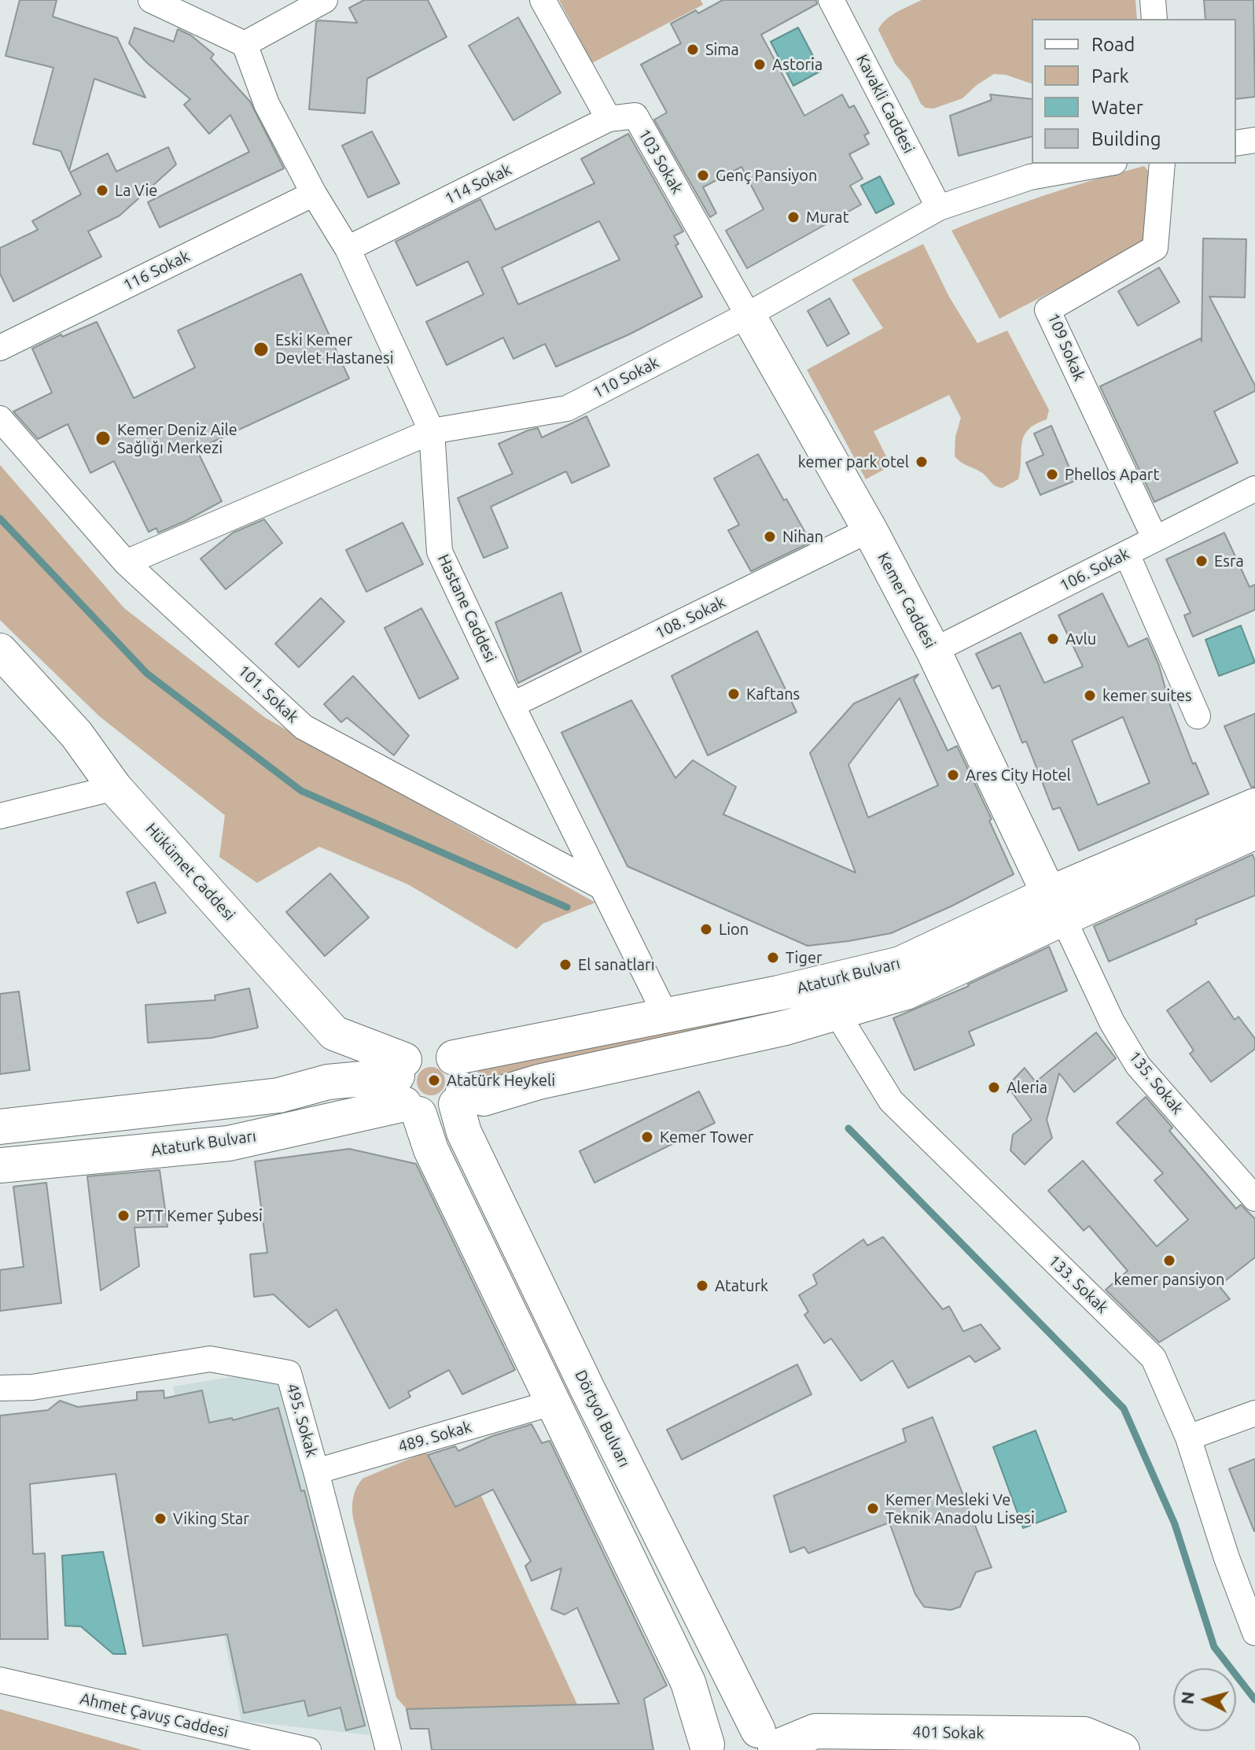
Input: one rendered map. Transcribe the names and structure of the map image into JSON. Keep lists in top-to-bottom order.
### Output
{
  "streets": {
    "main road": [
      "Kemer Caddesi",
      "Hükümet Caddesi",
      "Ataturk Bulvarı",
      "Dörtyol Bulvarı",
      "401 Sokak"
    ],
    "street": [
      "Kavakli Caddesi",
      "103 Sokak",
      "114 Sokak",
      "116 Sokak",
      "109 Sokak",
      "110 Sokak",
      "106. Sokak",
      "Hastane Caddesi",
      "108. Sokak",
      "101. Sokak",
      "135. Sokak",
      "133. Sokak",
      "495. Sokak",
      "489. Sokak",
      "Ahmet Çavuş Caddesi"
    ]
  },
  "crossings": [
    ["Kavakli Caddesi", "110 Sokak"],
    ["103 Sokak", "114 Sokak"],
    ["103 Sokak", "110 Sokak"],
    ["103 Sokak", "Kemer Caddesi"],
    ["114 Sokak", "Hastane Caddesi"],
    ["116 Sokak", "Hastane Caddesi"],
    ["109 Sokak", "106. Sokak"],
    ["110 Sokak", "Kemer Caddesi"],
    ["110 Sokak", "Hastane Caddesi"],
    ["110 Sokak", "101. Sokak"],
    ["106. Sokak", "Kemer Caddesi"],
    ["Kemer Caddesi", "108. Sokak"],
    ["Kemer Caddesi", "Ataturk Bulvarı"],
    ["Kemer Caddesi", "135. Sokak"],
    ["Hastane Caddesi", "108. Sokak"],
    ["Hastane Caddesi", "101. Sokak"],
    ["Hastane Caddesi", "Ataturk Bulvarı"],
    ["Hükümet Caddesi", "Ataturk Bulvarı"],
    ["Hükümet Caddesi", "Dörtyol Bulvarı"],
    ["Ataturk Bulvarı", "135. Sokak"],
    ["Ataturk Bulvarı", "133. Sokak"],
    ["Ataturk Bulvarı", "Dörtyol Bulvarı"],
    ["Dörtyol Bulvarı", "401 Sokak"],
    ["495. Sokak", "489. Sokak"]
  ],
  "places": [
    "Sima",
    "Astoria",
    "Genç Pansiyon",
    "La Vie",
    "Murat",
    "Eski Kemer Devlet Hastanesi",
    "Kemer Deniz Aile Sağlığı Merkezi",
    "kemer park otel",
    "Phellos Apart",
    "Nihan",
    "Esra",
    "Avlu",
    "Kaftans",
    "kemer suites",
    "Ares City Hotel",
    "Lion",
    "Tiger",
    "El sanatları",
    "Atatürk Heykeli",
    "Aleria",
    "Kemer Tower",
    "PTT Kemer Şubesi",
    "kemer pansiyon",
    "Ataturk",
    "Kemer Mesleki Ve Teknik Anadolu Lisesi",
    "Viking Star"
  ],
  "legend": [
    "Road",
    "Park",
    "Water",
    "Building"
  ],
  "north": "left"
}
